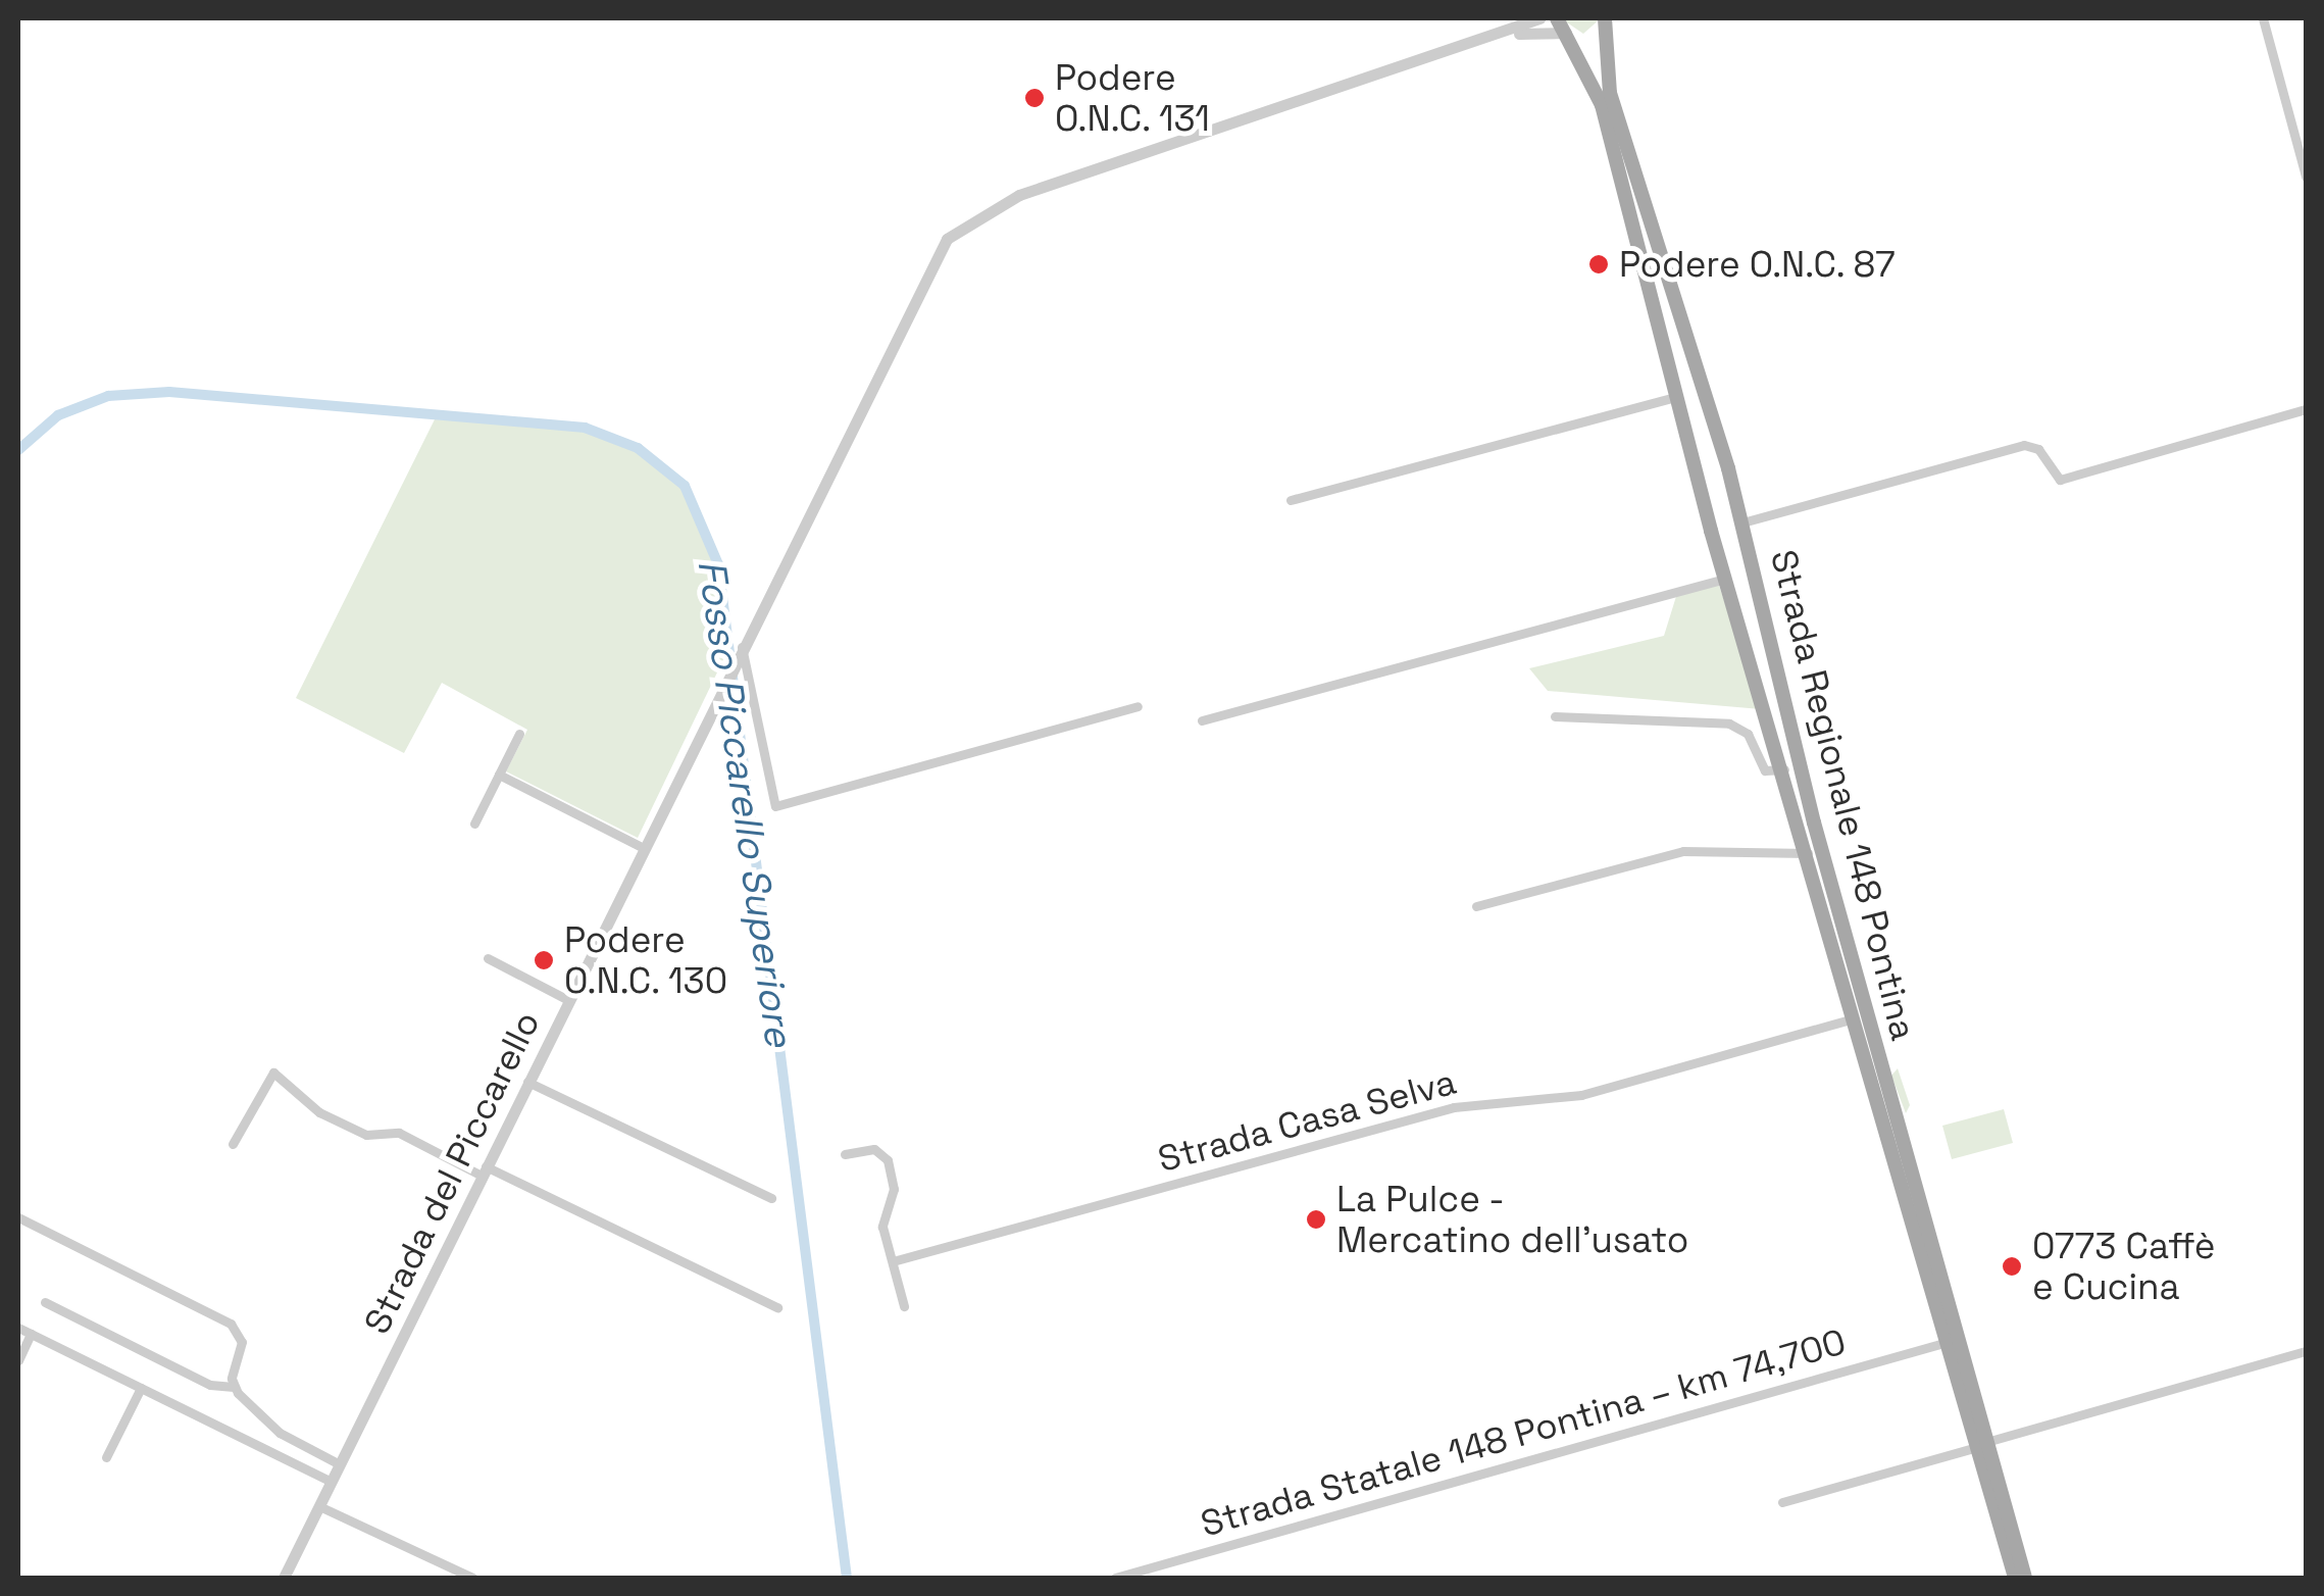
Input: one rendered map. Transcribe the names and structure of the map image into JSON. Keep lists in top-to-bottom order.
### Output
{
  "streets": {
    "main road": ["Strada Regionale 148 Pontina"],
    "street": ["Strada Casa Selva", "Strada del Piccarello", "Strada Statale 148 Pontina – km 74,700"]
  },
  "crossings": [
    ["Strada Regionale 148 Pontina", "Strada Casa Selva"],
    ["Strada Regionale 148 Pontina", "Strada del Piccarello"],
    ["Strada Regionale 148 Pontina", "Strada Statale 148 Pontina – km 74,700"]
  ],
  "water": ["Fosso Piccarello Superiore"],
  "places": [
    "Podere O.N.C. 131",
    "Podere O.N.C. 87",
    "Podere O.N.C. 130",
    "La Pulce - Mercatino dell'usato",
    "0773 Caffè e Cucina"
  ]
}
